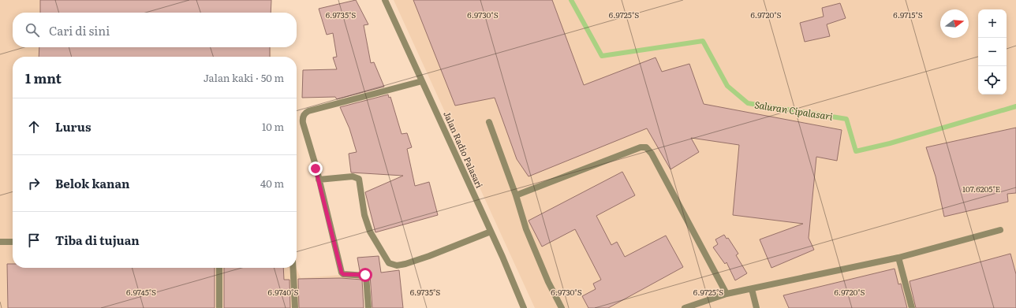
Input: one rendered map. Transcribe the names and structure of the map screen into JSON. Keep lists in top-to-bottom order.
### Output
{
  "streets": {
    "street": ["Jalan Radio Palasari"]
  },
  "water": ["Saluran Cipalasari"],
  "north": "right",
  "page": {
    "map_buttons": ["+", "−"],
    "search": "Cari di sini",
    "heading": ["1 mnt", "Jalan kaki · 50 m"],
    "list": [
      ["Lurus", "10 m"],
      ["Belok kanan", "40 m"],
      "Tiba di tujuan"
    ]
  },
  "coordinates": [
    "6.9735°S",
    "6.9730°S",
    "6.9725°S",
    "6.9720°S",
    "6.9715°S",
    "107.6205°E",
    "6.9745°S",
    "6.9740°S"
  ]
}
